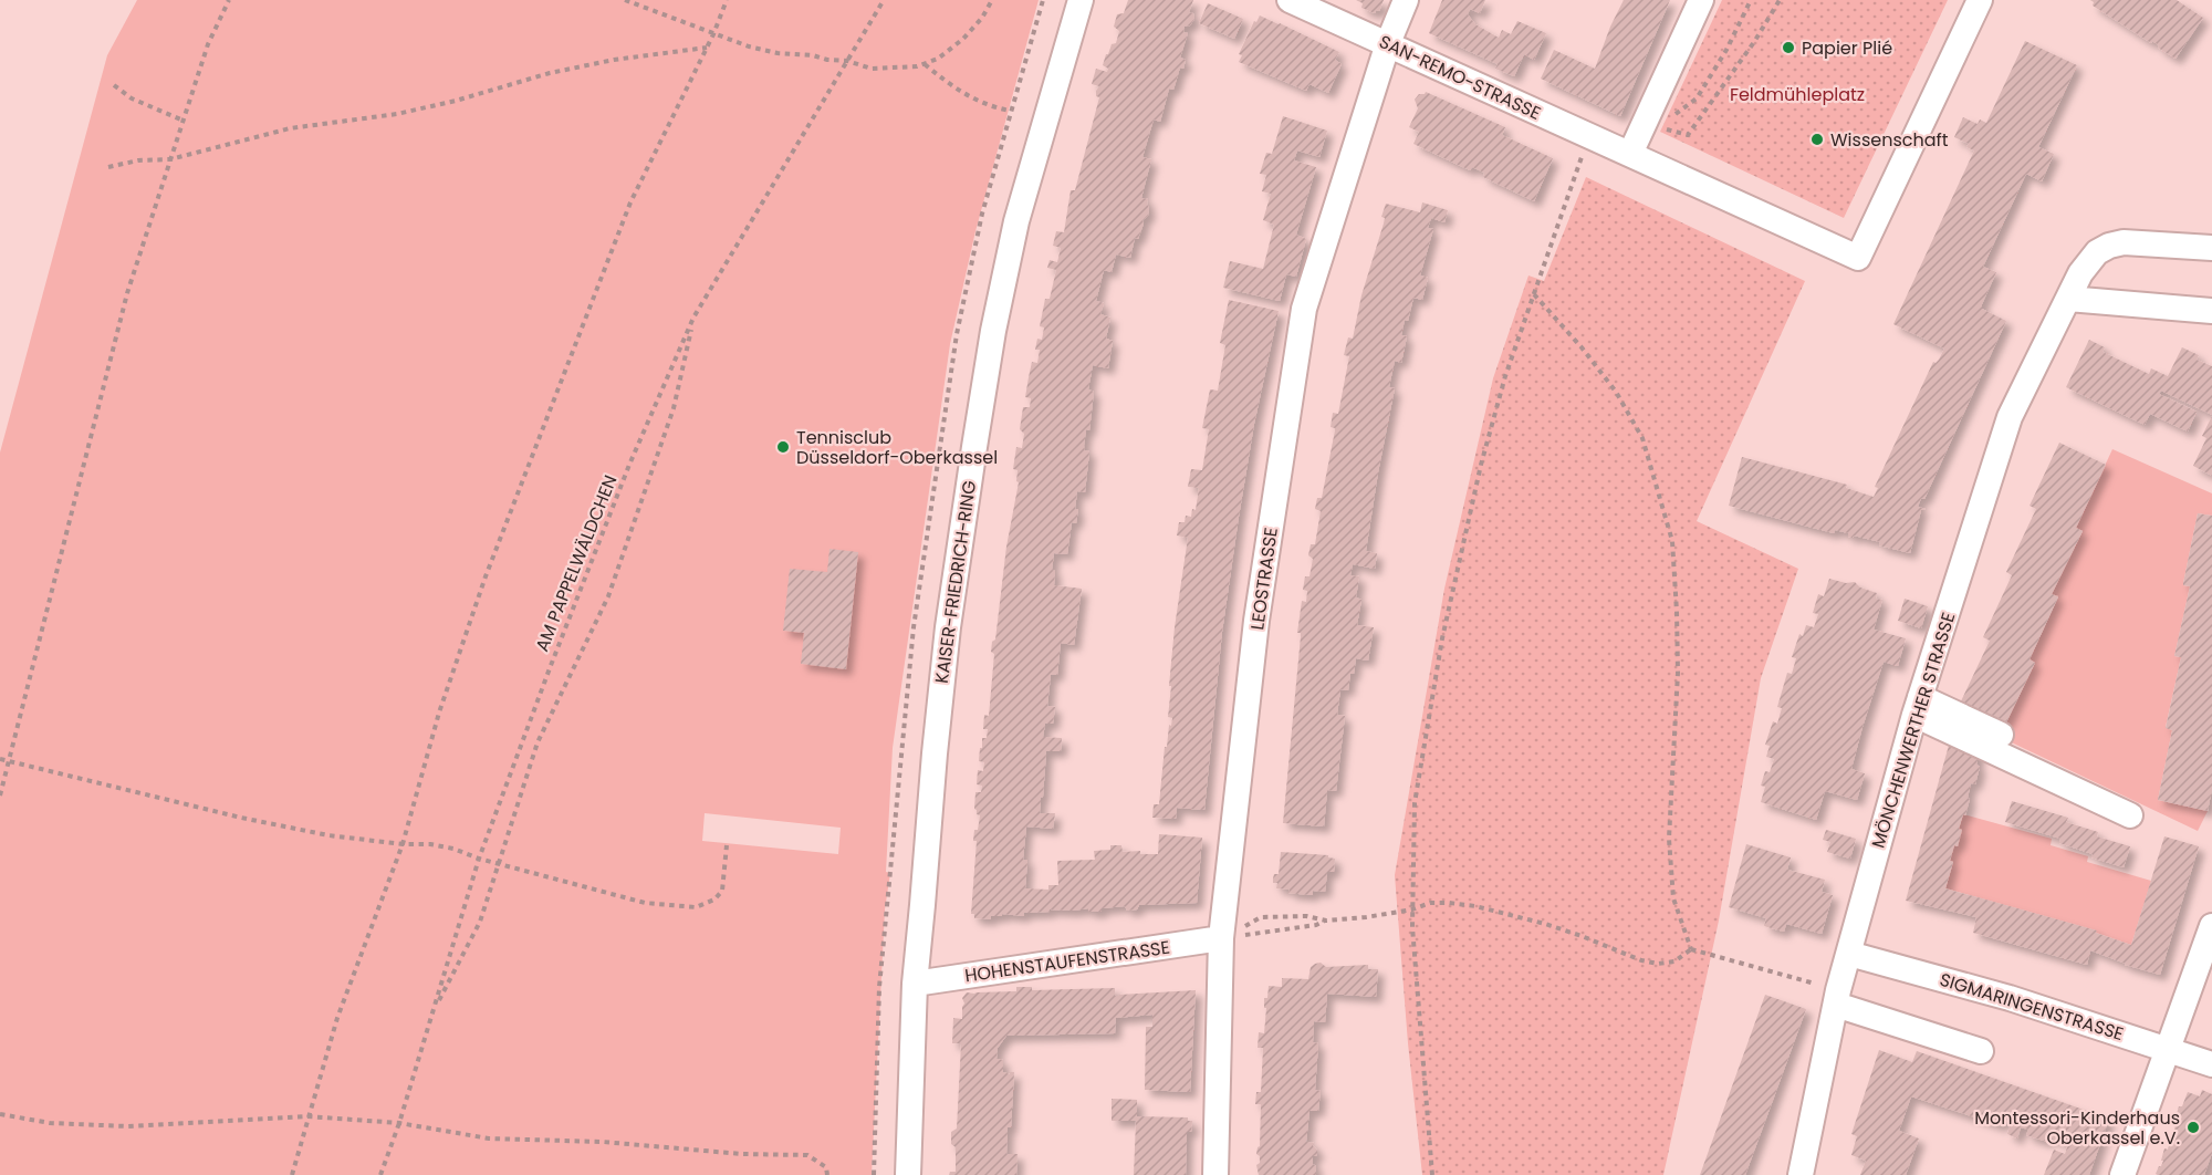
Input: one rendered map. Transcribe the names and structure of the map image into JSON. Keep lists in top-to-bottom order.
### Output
{
  "streets": {
    "street": [
      "SAN-REMO-STRASSE",
      "LEOSTRASSE",
      "KAISER-FRIEDRICH-RING",
      "MÖNCHENWERTHER STRASSE",
      "HOHENSTAUFENSTRASSE",
      "SIGMARINGENSTRASSE"
    ],
    "path": ["AM PAPPELWÄLDCHEN"]
  },
  "crossings": [
    ["SAN-REMO-STRASSE", "LEOSTRASSE"],
    ["LEOSTRASSE", "HOHENSTAUFENSTRASSE"],
    ["KAISER-FRIEDRICH-RING", "HOHENSTAUFENSTRASSE"],
    ["MÖNCHENWERTHER STRASSE", "SIGMARINGENSTRASSE"]
  ],
  "parks": ["Feldmühleplatz"],
  "places": [
    "Papier Plié",
    "Wissenschaft",
    "Tennisclub Düsseldorf-Oberkassel",
    "Montessori-Kinderhaus Oberkassel e.V."
  ]
}
